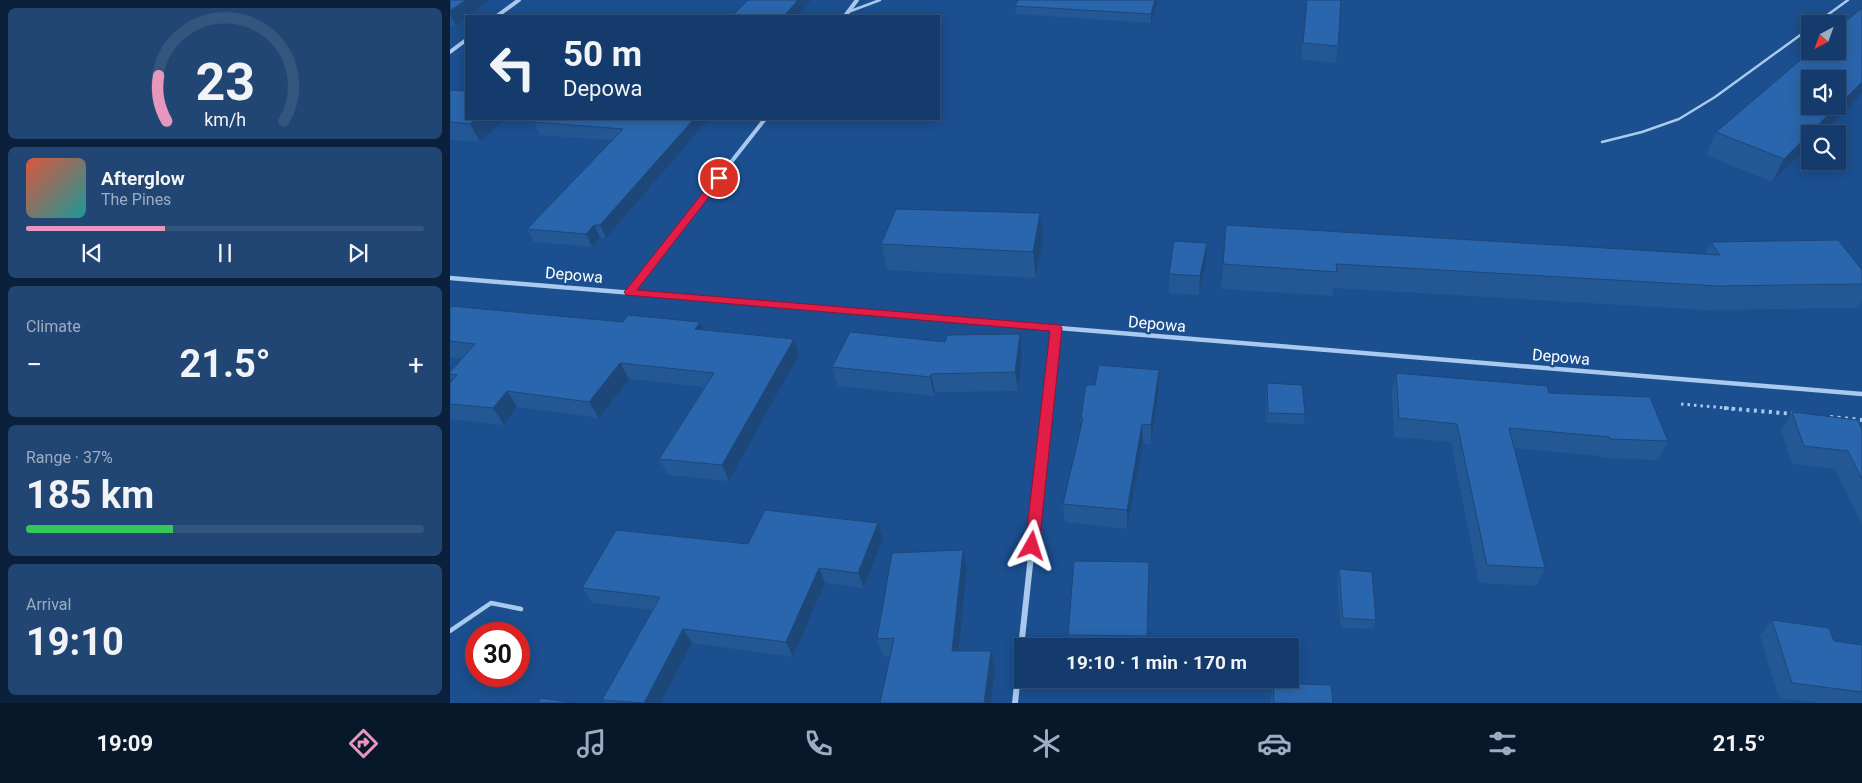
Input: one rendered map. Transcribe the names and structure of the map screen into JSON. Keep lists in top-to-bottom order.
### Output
{
  "streets": {
    "street": ["Depowa"]
  },
  "north": "bottom left",
  "page": {
    "turn": ["50 m", "Depowa"],
    "song": ["Afterglow", "The Pines"],
    "tile": [
      "Climate",
      ["Range · 37%", "185 km"],
      ["Arrival", "19:10"]
    ],
    "heat": ["−", "21.5°", "+"],
    "limit": "30",
    "trip": "19:10 · 1 min · 170 m",
    "tabs": ["19:09", "21.5°"],
    "gauge": ["23", "km/h"]
  }
}
